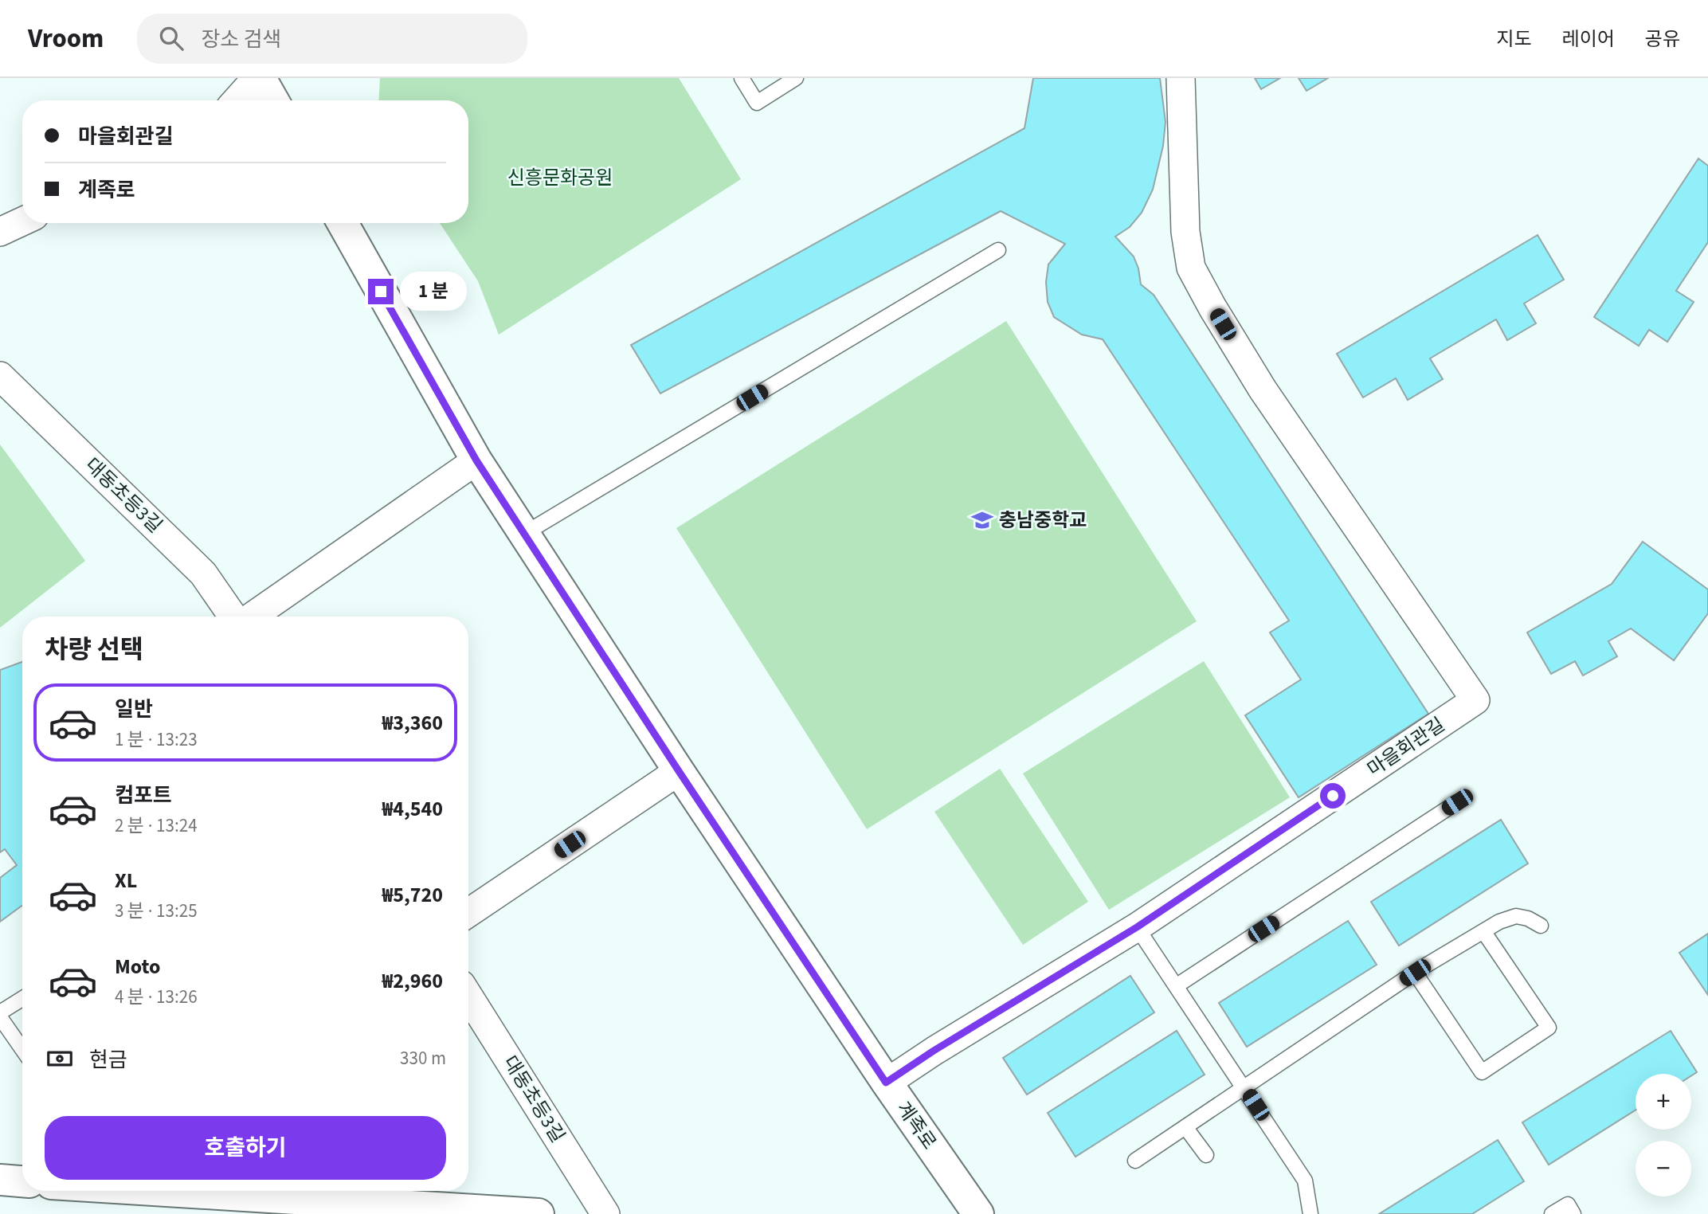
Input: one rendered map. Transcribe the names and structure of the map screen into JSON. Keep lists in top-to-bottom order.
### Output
{
  "streets": {
    "main road": ["계족로"],
    "street": ["대동초등3길", "마을회관길"]
  },
  "crossings": [
    ["마을회관길", "계족로"]
  ],
  "parks": ["신흥문화공원"],
  "places": {
    "school or university": ["충남중학교"]
  },
  "page": {
    "header": "Vroom",
    "search": "장소 검색",
    "nav": ["지도", "레이어", "공유"],
    "banner": ["마을회관길", "계족로"],
    "bubble": "1 분",
    "heading": "차량 선택",
    "list": [
      {
        "name": "일반",
        "note": "1 분 · 13:23",
        "value": "₩3,360"
      },
      {
        "name": "컴포트",
        "note": "2 분 · 13:24",
        "value": "₩4,540"
      },
      {
        "name": "XL",
        "note": "3 분 · 13:25",
        "value": "₩5,720"
      },
      {
        "name": "Moto",
        "note": "4 분 · 13:26",
        "value": "₩2,960"
      }
    ],
    "pay": ["현금", "330 m"],
    "map_buttons": ["+", "−"],
    "buttons": "호출하기"
  }
}
